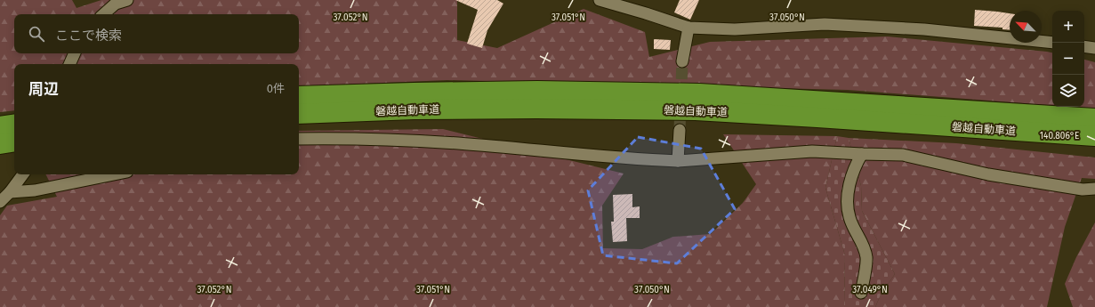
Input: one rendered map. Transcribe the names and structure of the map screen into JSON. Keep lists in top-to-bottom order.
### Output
{
  "streets": {
    "highway": ["磐越自動車道"]
  },
  "north": "top left",
  "page": {
    "map_buttons": ["+", "−"],
    "search": "ここで検索",
    "heading": ["周辺", "0件"]
  },
  "coordinates": [
    "37.052°N",
    "37.051°N",
    "37.050°N",
    "140.806°E",
    "37.049°N"
  ]
}
